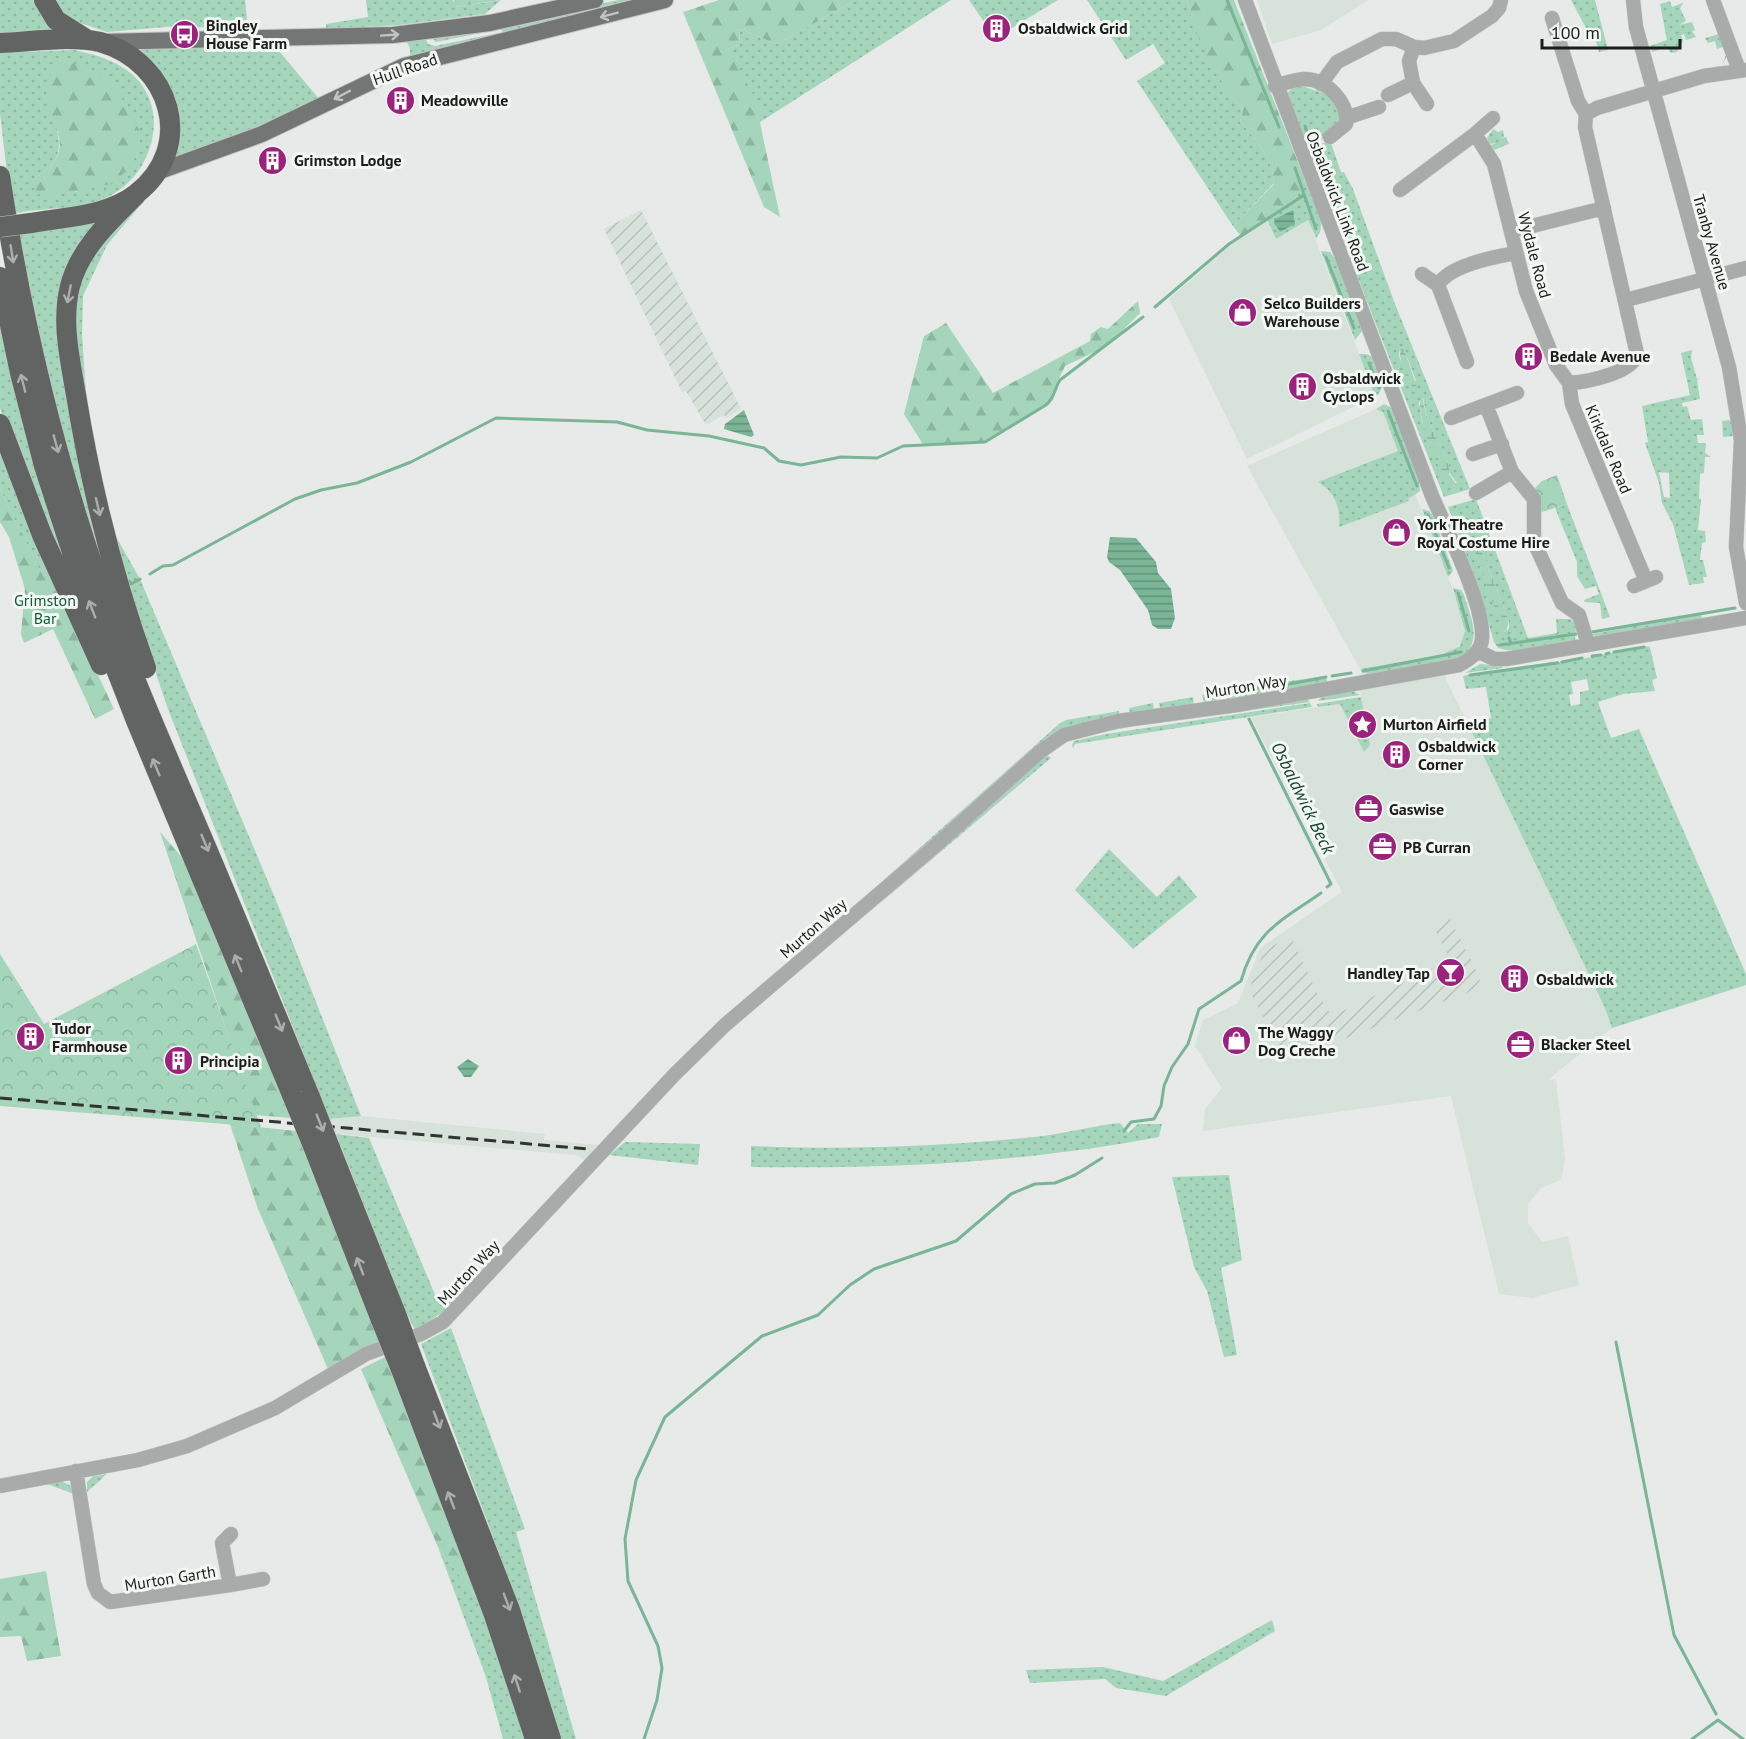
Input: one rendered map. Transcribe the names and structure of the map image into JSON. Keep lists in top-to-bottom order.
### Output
{
  "streets": {
    "main road": ["Hull Road"],
    "street": [
      "Osbaldwick Link Road",
      "Tranby Avenue",
      "Wydale Road",
      "Kirkdale Road",
      "Murton Way",
      "Murton Garth"
    ]
  },
  "crossings": [
    ["Osbaldwick Link Road", "Murton Way"],
    ["Wydale Road", "Kirkdale Road"],
    ["Murton Way", "Murton Garth"]
  ],
  "water": ["Osbaldwick Beck"],
  "parks": ["Grimston Bar"],
  "places": {
    "building": [
      "Osbaldwick Grid",
      "Meadowville",
      "Grimston Lodge",
      "Bedale Avenue",
      "Osbaldwick Cyclops",
      "Osbaldwick Corner",
      "Osbaldwick",
      "Tudor Farmhouse",
      "Principia"
    ],
    "bus stop": ["Bingley House Farm"],
    "shop": ["Selco Builders Warehouse", "York Theatre Royal Costume Hire", "The Waggy Dog Creche"],
    "place": ["Murton Airfield"],
    "office": ["Gaswise", "PB Curran", "Blacker Steel"],
    "bar": ["Handley Tap"]
  },
  "scale_bar": "100 m"
}
